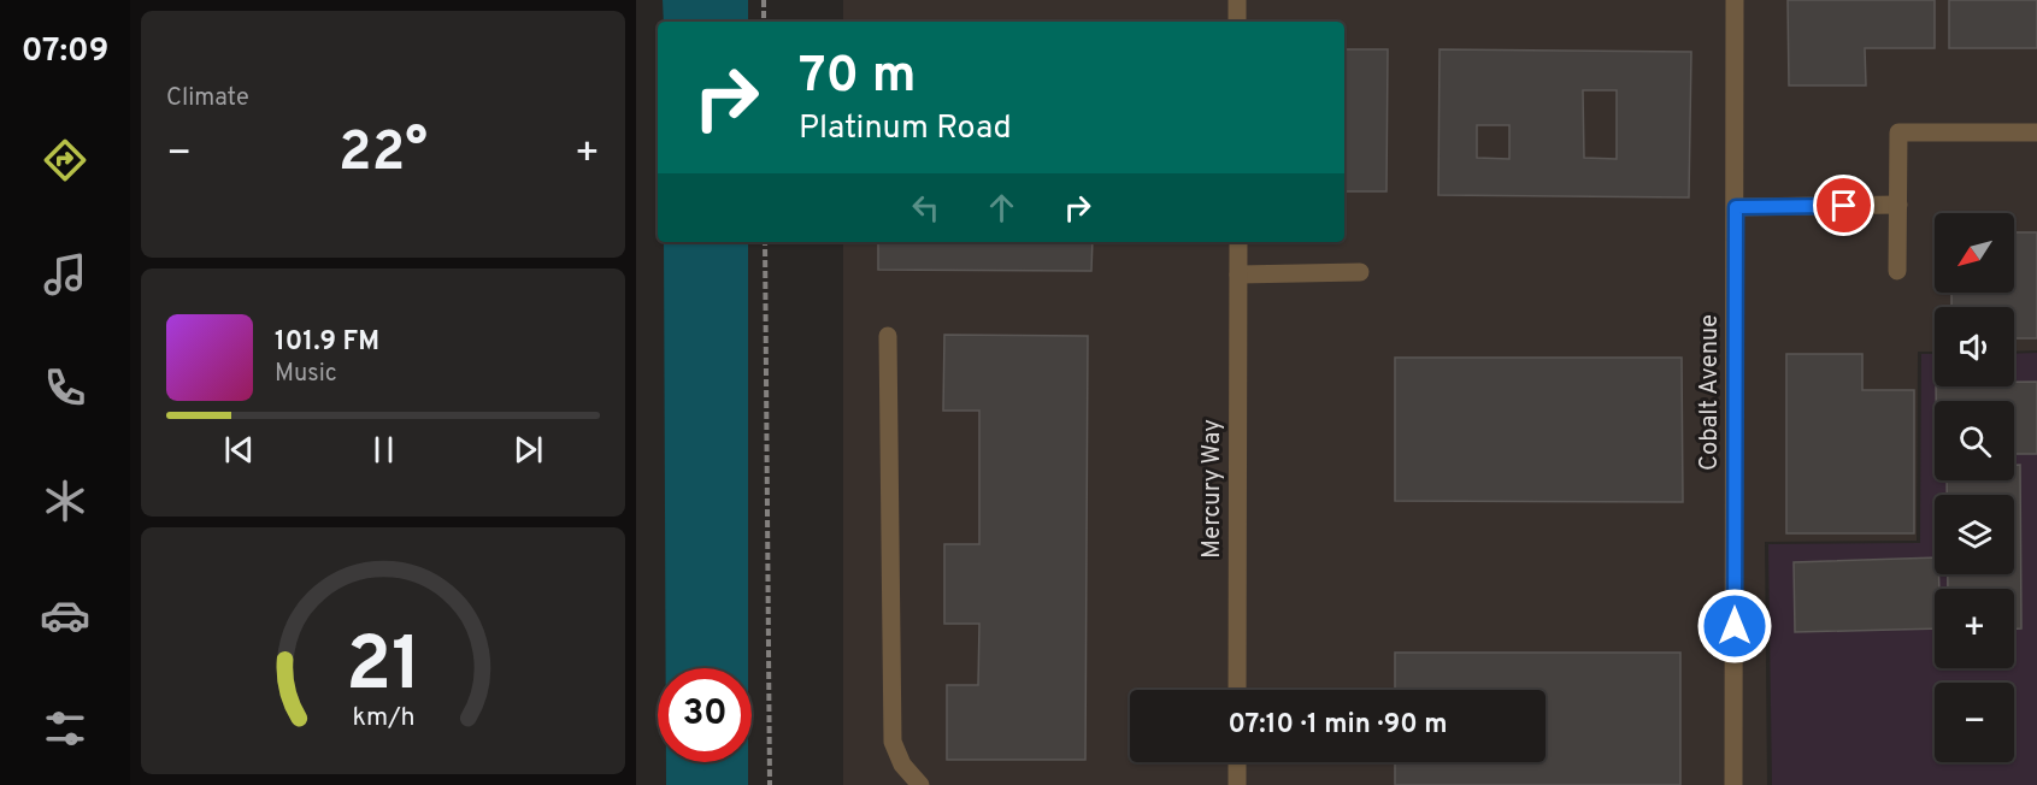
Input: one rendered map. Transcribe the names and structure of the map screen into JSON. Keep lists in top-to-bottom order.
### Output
{
  "streets": {
    "street": ["Cobalt Avenue", "Mercury Way"]
  },
  "north": "bottom left",
  "page": {
    "tabs": "07:09",
    "tile": "Climate",
    "turn": ["70 m", "Platinum Road"],
    "heat": ["−", "22°", "+"],
    "map_buttons": ["+", "−"],
    "song": ["101.9 FM", "Music"],
    "limit": "30",
    "trip": "07:10 · 1 min · 90 m",
    "gauge": ["21", "km/h"]
  }
}
